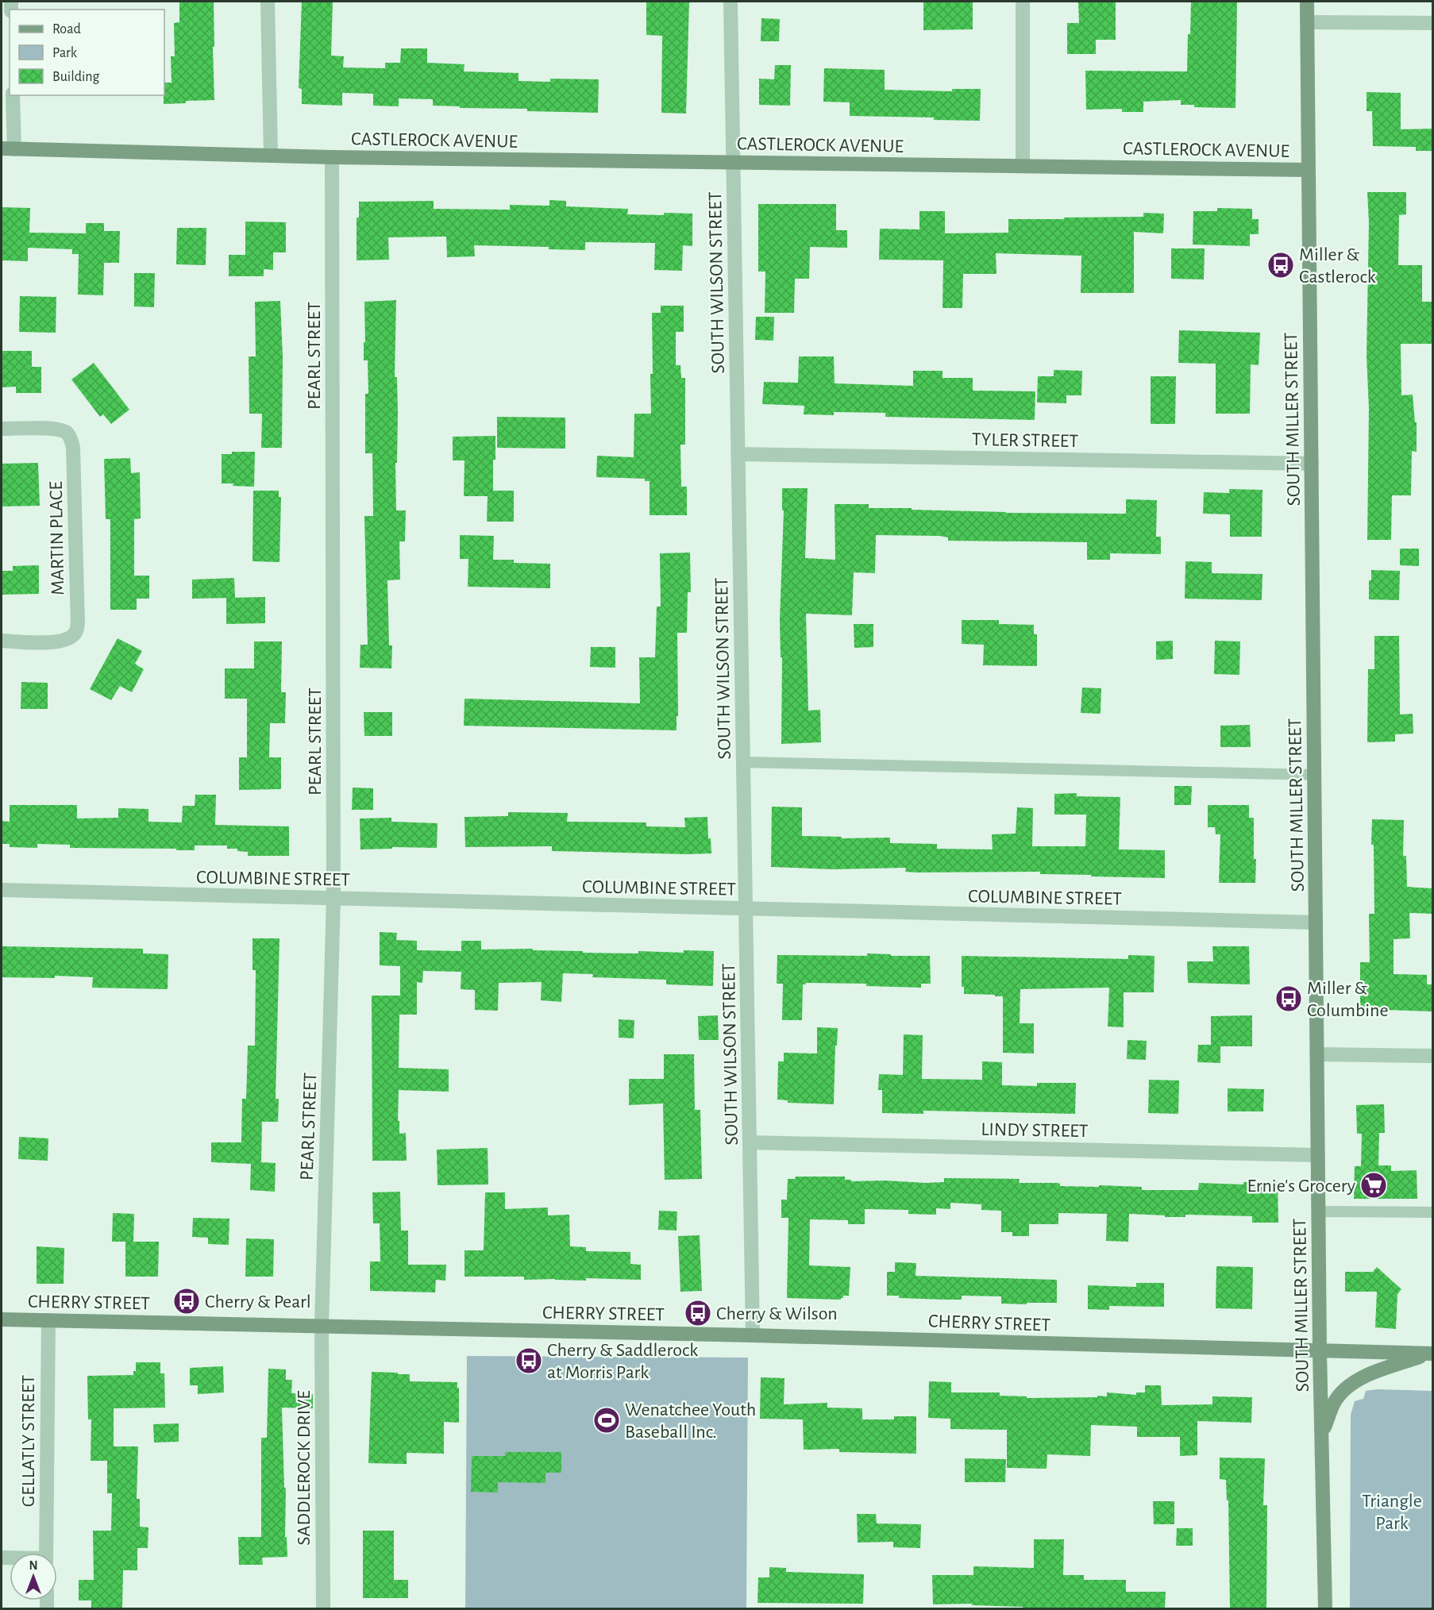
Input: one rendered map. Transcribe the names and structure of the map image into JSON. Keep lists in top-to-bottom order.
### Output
{
  "streets": {
    "main road": ["CASTLEROCK AVENUE", "SOUTH MILLER STREET", "CHERRY STREET"],
    "street": [
      "SOUTH WILSON STREET",
      "PEARL STREET",
      "TYLER STREET",
      "MARTIN PLACE",
      "COLUMBINE STREET",
      "LINDY STREET",
      "GELLATLY STREET",
      "SADDLEROCK DRIVE"
    ]
  },
  "crossings": [
    ["CASTLEROCK AVENUE", "SOUTH WILSON STREET"],
    ["CASTLEROCK AVENUE", "PEARL STREET"],
    ["CASTLEROCK AVENUE", "SOUTH MILLER STREET"],
    ["SOUTH WILSON STREET", "TYLER STREET"],
    ["SOUTH WILSON STREET", "COLUMBINE STREET"],
    ["SOUTH WILSON STREET", "LINDY STREET"],
    ["SOUTH WILSON STREET", "CHERRY STREET"],
    ["PEARL STREET", "COLUMBINE STREET"],
    ["PEARL STREET", "CHERRY STREET"],
    ["PEARL STREET", "SADDLEROCK DRIVE"],
    ["SOUTH MILLER STREET", "TYLER STREET"],
    ["SOUTH MILLER STREET", "COLUMBINE STREET"],
    ["SOUTH MILLER STREET", "LINDY STREET"],
    ["SOUTH MILLER STREET", "CHERRY STREET"],
    ["CHERRY STREET", "GELLATLY STREET"],
    ["CHERRY STREET", "SADDLEROCK DRIVE"]
  ],
  "parks": ["Triangle Park"],
  "places": {
    "bus stop": [
      "Miller & Castlerock",
      "Miller & Columbine",
      "Cherry & Pearl",
      "Cherry & Wilson",
      "Cherry & Saddlerock at Morris Park"
    ],
    "supermarket": ["Ernie's Grocery"],
    "sports": ["Wenatchee Youth Baseball Inc."]
  },
  "legend": ["Road", "Park", "Building"],
  "north": "top"
}
